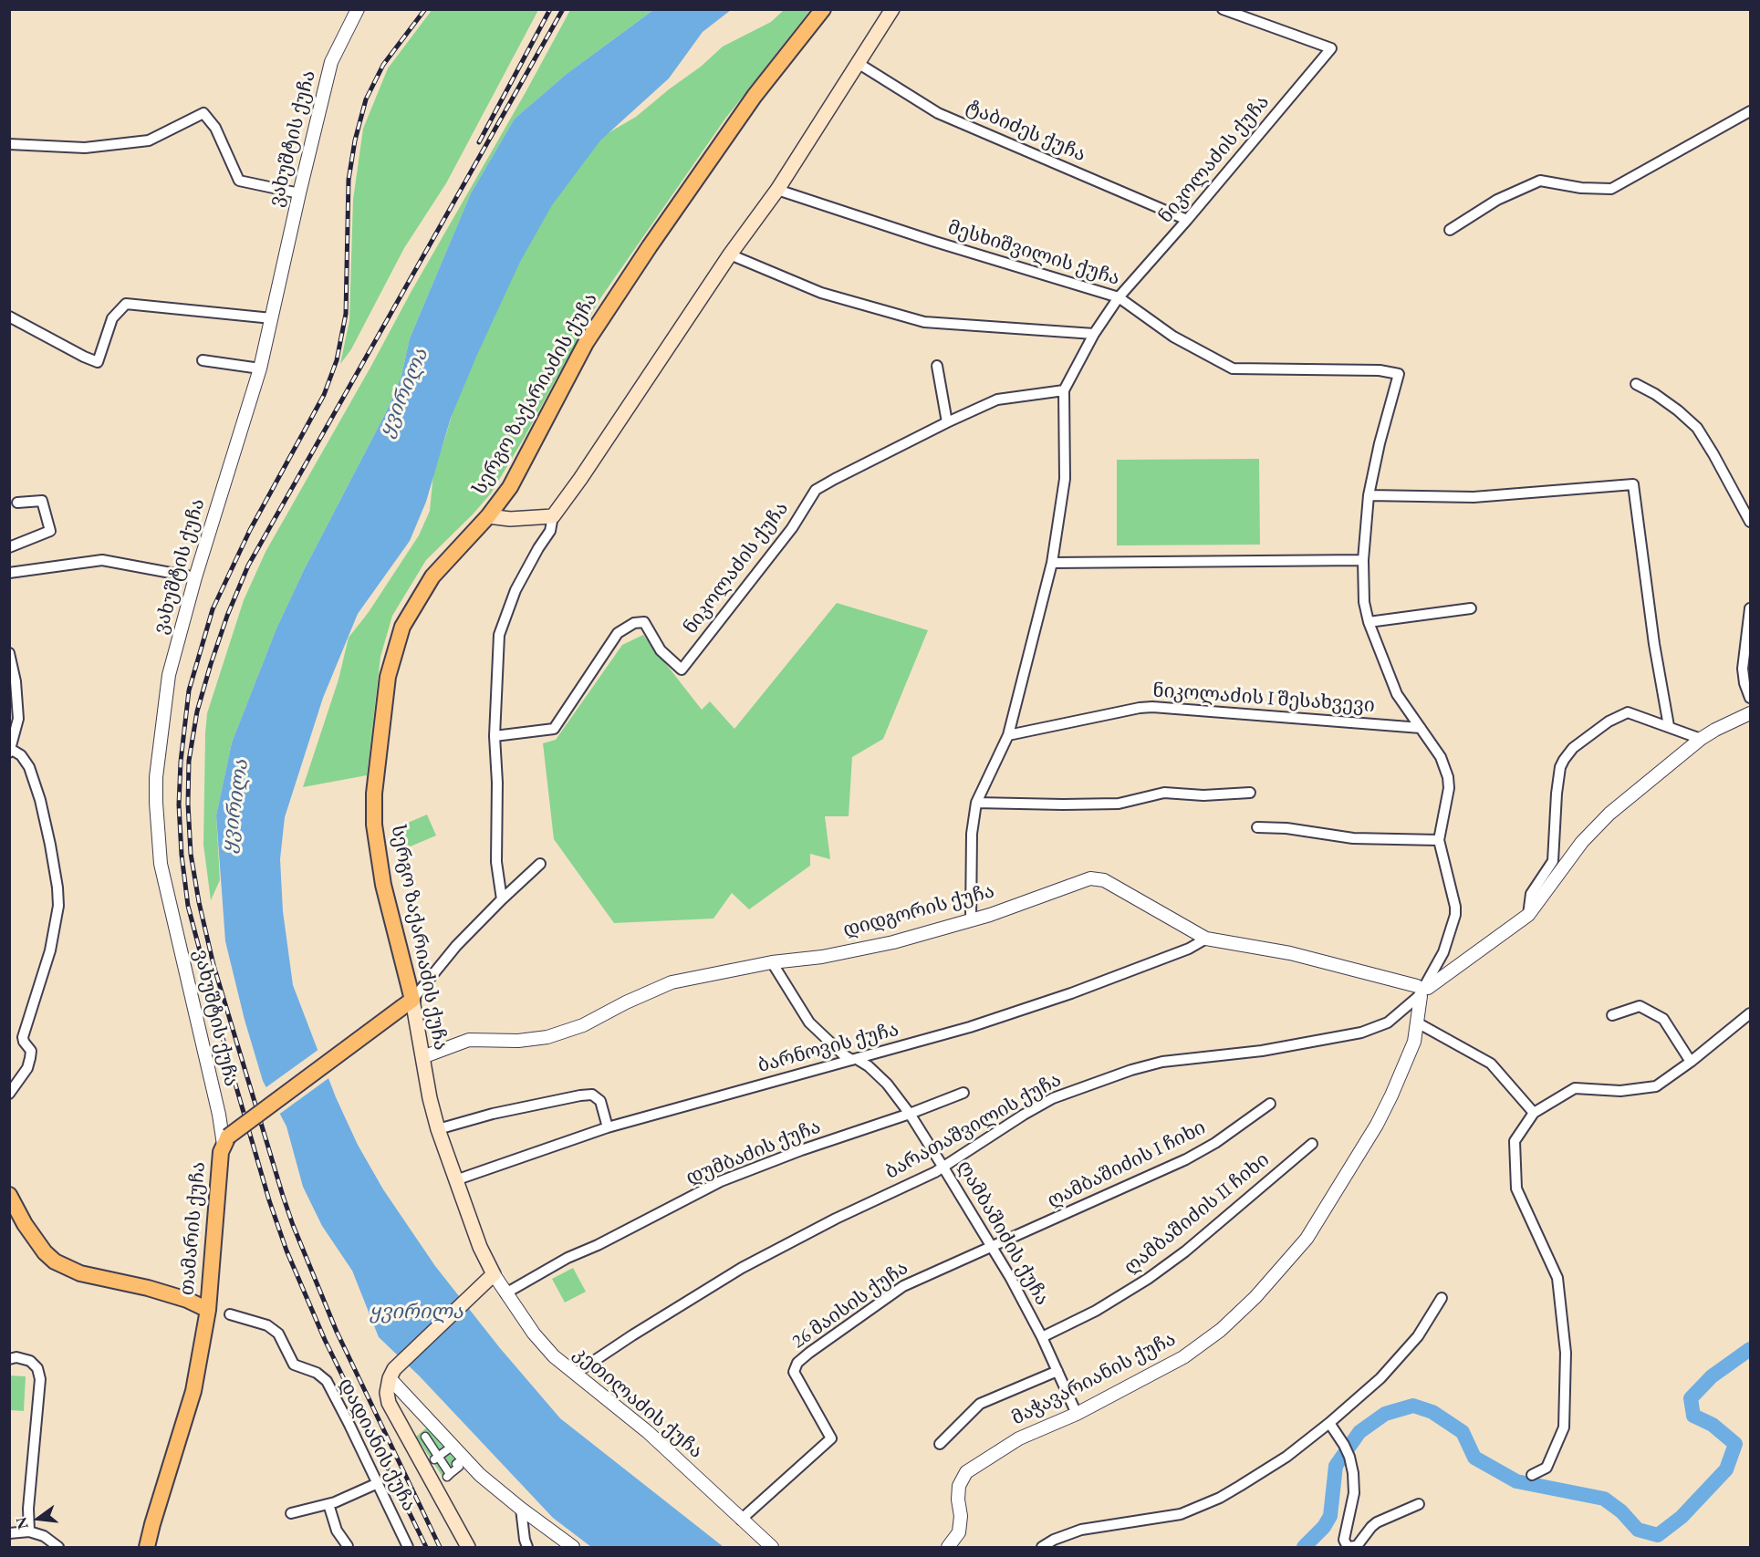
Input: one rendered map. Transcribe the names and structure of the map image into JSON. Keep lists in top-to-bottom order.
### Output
{
  "streets": {
    "main road": ["სერგო ზაქარიაძის ქუჩა", "თამარის ქუჩა"],
    "street": [
      "ტაბიძეს ქუჩა",
      "ვახუშტის ქუჩა",
      "ნიკოლაძის ქუჩა",
      "მესხიშვილის ქუჩა",
      "ნიკოლაძის I შესახვევი",
      "დიდგორის ქუჩა",
      "ბარნოვის ქუჩა",
      "ბარათაშვილის ქუჩა",
      "დუმბაძის ქუჩა",
      "ღამბაშიძის I ჩიხი",
      "ღამბაშიძის II ჩიხი",
      "ღამბაშიძის ქუჩა",
      "26 მაისის ქუჩა",
      "მაჭავარიანის ქუჩა",
      "კეთილაძის ქუჩა",
      "დადიანის ქუჩა"
    ]
  },
  "crossings": [
    ["ტაბიძეს ქუჩა", "ნიკოლაძის ქუჩა"],
    ["ვახუშტის ქუჩა", "თამარის ქუჩა"],
    ["ნიკოლაძის ქუჩა", "მესხიშვილის ქუჩა"],
    ["ნიკოლაძის ქუჩა", "ნიკოლაძის I შესახვევი"],
    ["ნიკოლაძის ქუჩა", "დიდგორის ქუჩა"],
    ["სერგო ზაქარიაძის ქუჩა", "დიდგორის ქუჩა"],
    ["სერგო ზაქარიაძის ქუჩა", "ბარნოვის ქუჩა"],
    ["სერგო ზაქარიაძის ქუჩა", "კეთილაძის ქუჩა"],
    ["დიდგორის ქუჩა", "ბარნოვის ქუჩა"],
    ["დიდგორის ქუჩა", "ბარათაშვილის ქუჩა"],
    ["დიდგორის ქუჩა", "ღამბაშიძის ქუჩა"],
    ["დიდგორის ქუჩა", "მაჭავარიანის ქუჩა"],
    ["ბარნოვის ქუჩა", "ღამბაშიძის ქუჩა"],
    ["ბარათაშვილის ქუჩა", "ღამბაშიძის ქუჩა"],
    ["ბარათაშვილის ქუჩა", "მაჭავარიანის ქუჩა"],
    ["ბარათაშვილის ქუჩა", "კეთილაძის ქუჩა"],
    ["დუმბაძის ქუჩა", "ღამბაშიძის ქუჩა"],
    ["დუმბაძის ქუჩა", "კეთილაძის ქუჩა"],
    ["ღამბაშიძის I ჩიხი", "ღამბაშიძის ქუჩა"],
    ["ღამბაშიძის I ჩიხი", "26 მაისის ქუჩა"],
    ["ღამბაშიძის II ჩიხი", "ღამბაშიძის ქუჩა"],
    ["ღამბაშიძის ქუჩა", "26 მაისის ქუჩა"],
    ["ღამბაშიძის ქუჩა", "მაჭავარიანის ქუჩა"],
    ["26 მაისის ქუჩა", "კეთილაძის ქუჩა"]
  ],
  "water": ["ყვირილა"],
  "north": "left"
}
